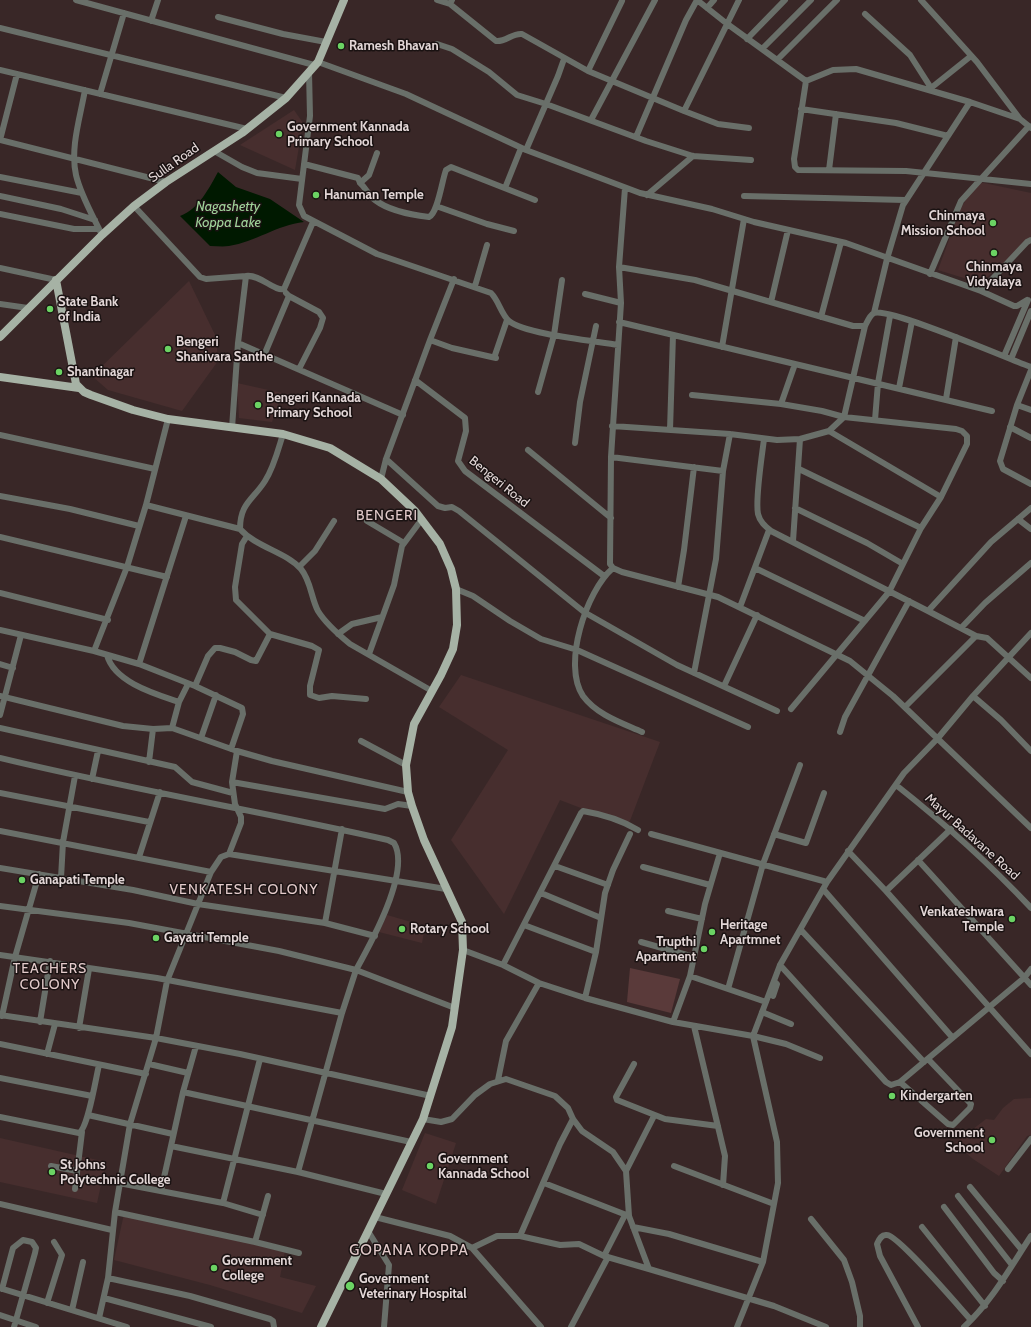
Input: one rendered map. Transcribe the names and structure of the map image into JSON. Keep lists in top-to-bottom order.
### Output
{
  "streets": {
    "main road": ["Sulla Road"],
    "street": ["Bengeri Road", "Mayur Badavane Road"]
  },
  "districts": [
    "BENGERI",
    "VENKATESH COLONY",
    "TEACHERS COLONY",
    "GOPANA KOPPA"
  ],
  "water": ["Nagashetty Koppa Lake"],
  "places": [
    "Ramesh Bhavan",
    "Government Kannada Primary School",
    "Hanuman Temple",
    "Chinmaya Mission School",
    "Chinmaya Vidyalaya",
    "State Bank of India",
    "Bengeri Shanivara Santhe",
    "Shantinagar",
    "Bengeri Kannada Primary School",
    "Ganapati Temple",
    "Venkateshwara Temple",
    "Rotary School",
    "Heritage Apartmnet",
    "Gayatri Temple",
    "Trupthi Apartment",
    "Kindergarten",
    "Government School",
    "Government Kannada School",
    "St Johns Polytechnic College",
    "Government College",
    "Government Veterinary Hospital"
  ]
}
